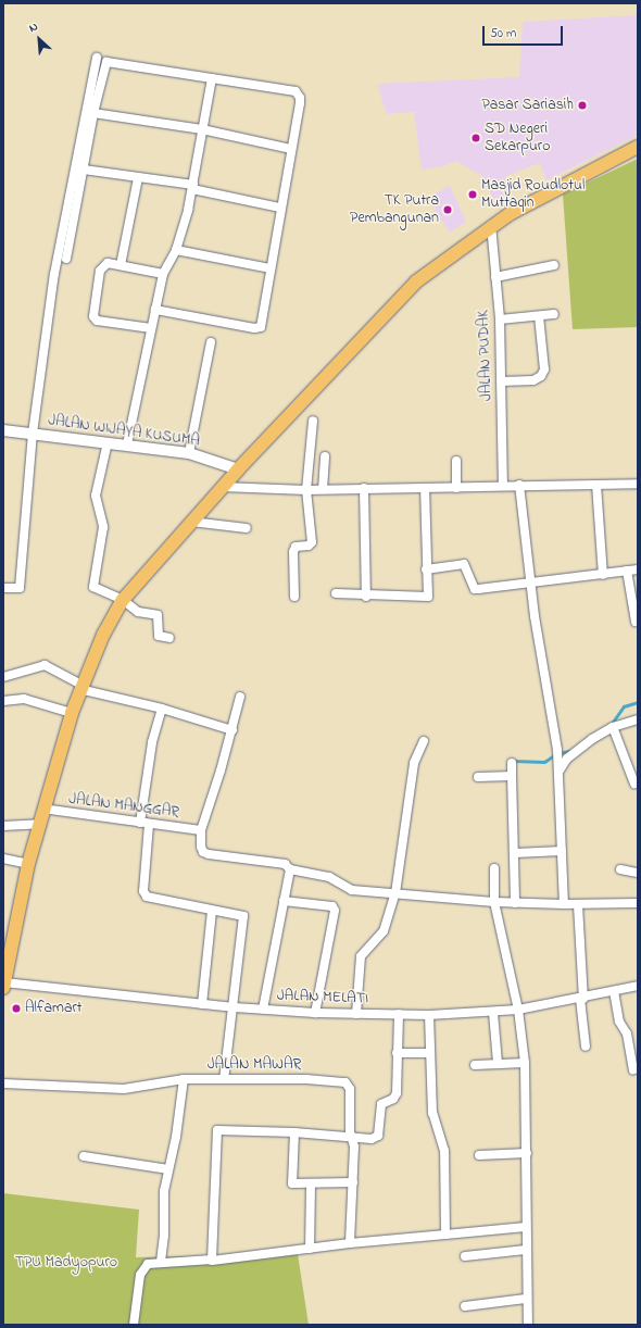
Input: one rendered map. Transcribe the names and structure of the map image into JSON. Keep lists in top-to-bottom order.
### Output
{
  "streets": {
    "street": [
      "JALAN PUDAK",
      "JALAN WIJAYA KUSUMA",
      "JALAN MANGGAR",
      "JALAN MELATI",
      "JALAN MAWAR"
    ]
  },
  "parks": ["TPU Madyopuro"],
  "places": [
    "Pasar Sariasih",
    "SD Negeri Sekarpuro",
    "Masjid Roudlotul Muttaqin",
    "TK Putra Pembangunan",
    "Alfamart"
  ],
  "scale_bar": "50 m",
  "north": "top left"
}
